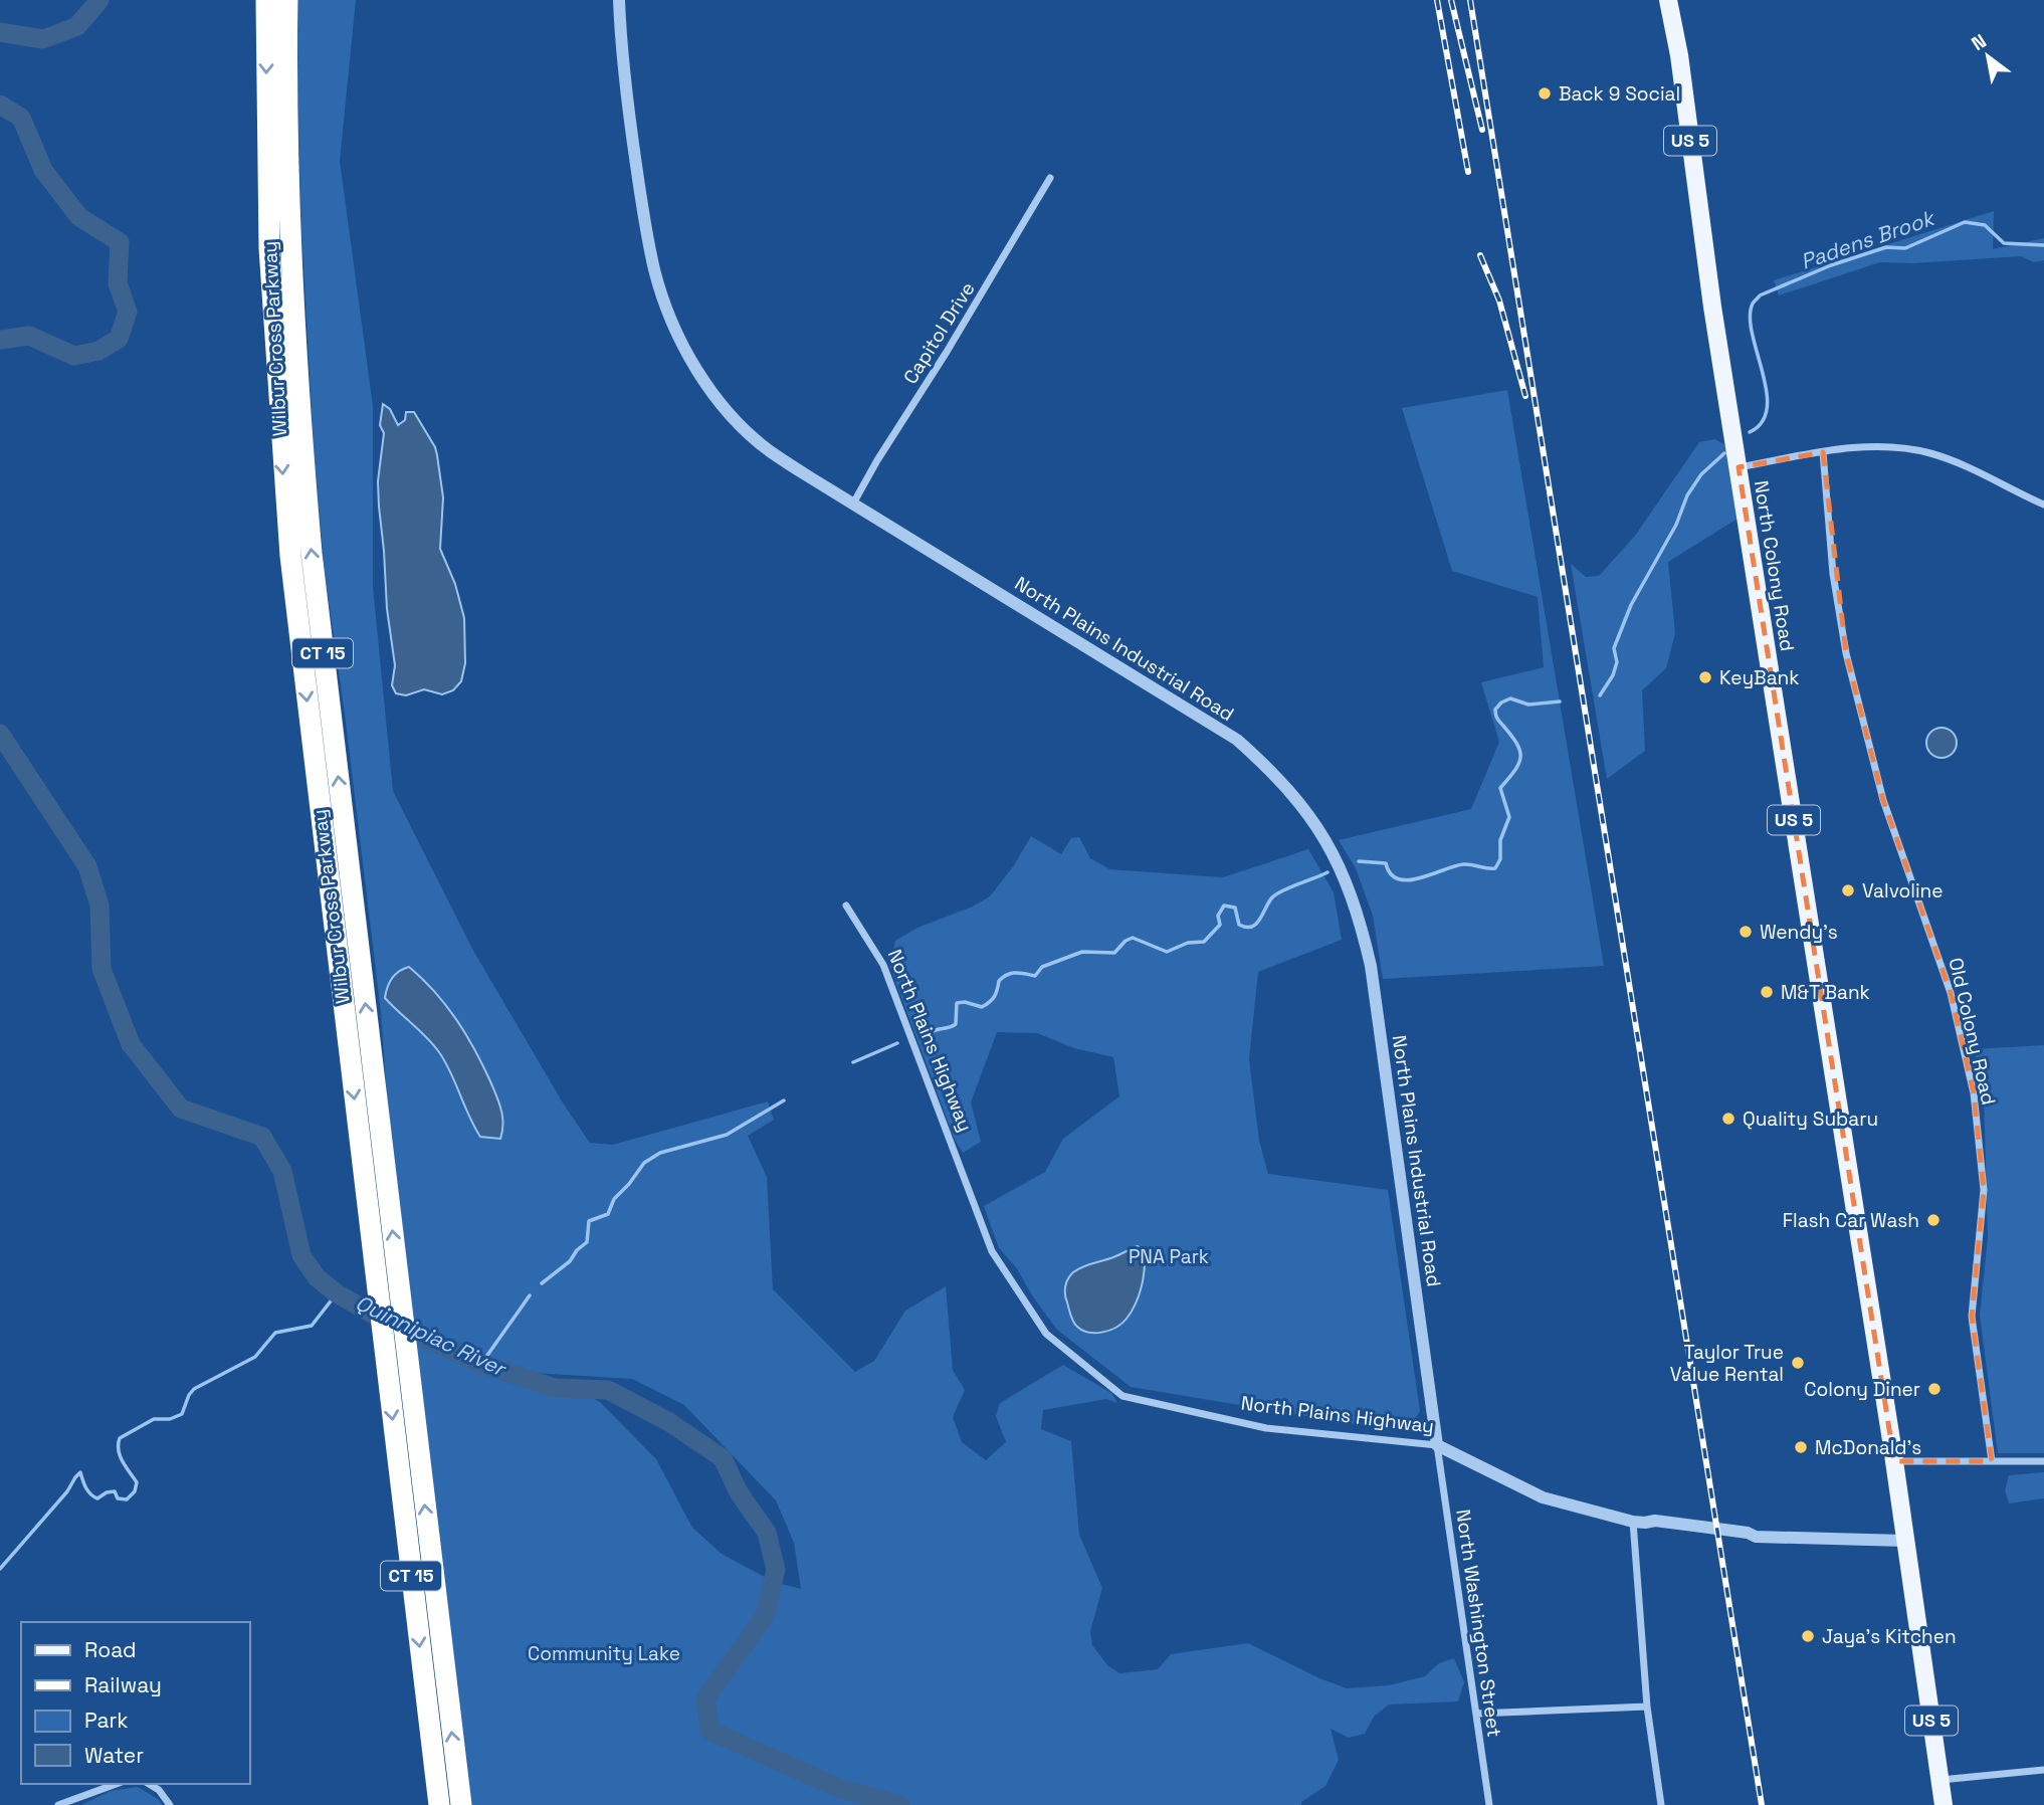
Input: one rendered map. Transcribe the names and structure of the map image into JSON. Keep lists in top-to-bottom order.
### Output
{
  "streets": {
    "highway": ["Wilbur Cross Parkway", "CT 15"],
    "main road": ["US 5", "North Colony Road"],
    "street": [
      "Capitol Drive",
      "North Plains Industrial Road",
      "Old Colony Road",
      "North Plains Highway",
      "North Washington Street"
    ]
  },
  "crossings": [
    ["Capitol Drive", "North Plains Industrial Road"],
    ["North Colony Road", "North Plains Highway"],
    ["North Plains Industrial Road", "North Plains Highway"],
    ["North Plains Industrial Road", "North Washington Street"],
    ["North Plains Highway", "North Washington Street"]
  ],
  "water": ["Padens Brook", "Quinnipiac River"],
  "parks": ["PNA Park", "Community Lake"],
  "places": [
    "Back 9 Social",
    "KeyBank",
    "Valvoline",
    "Wendy's",
    "M&T Bank",
    "Quality Subaru",
    "Flash Car Wash",
    "Taylor True Value Rental",
    "Colony Diner",
    "McDonald's",
    "Jaya’s Kitchen"
  ],
  "legend": [
    "Road",
    "Railway",
    "Park",
    "Water"
  ],
  "north": "top left"
}
